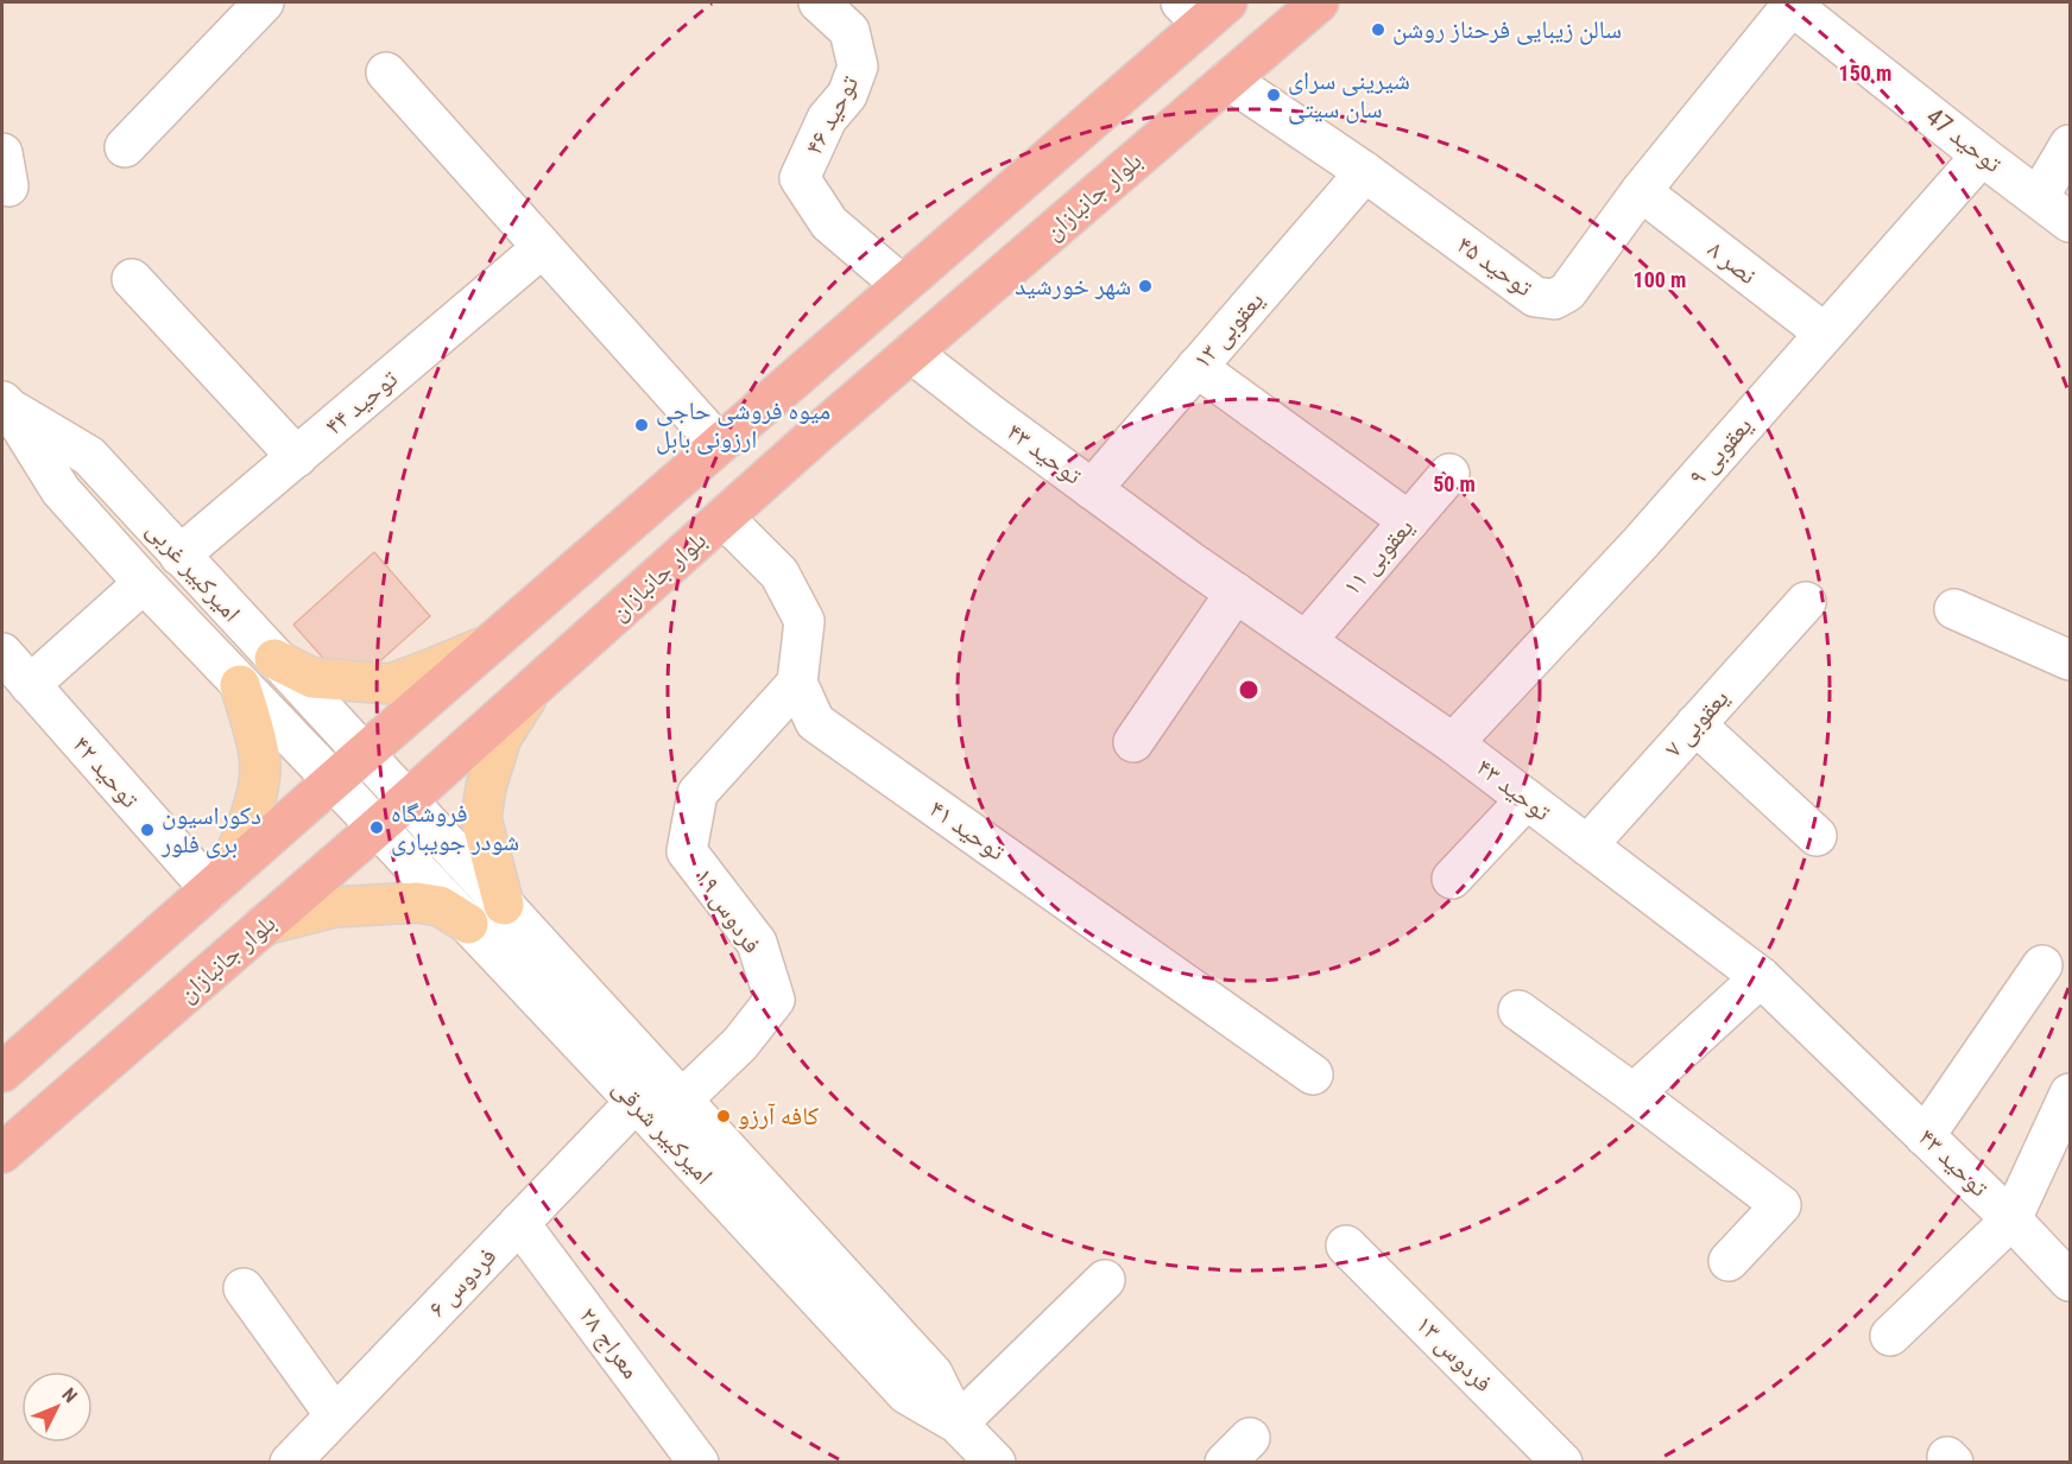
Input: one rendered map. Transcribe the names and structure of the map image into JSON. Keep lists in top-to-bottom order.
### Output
{
  "streets": {
    "highway": ["بلوار جانبازان"],
    "street": [
      "توحید ۴۶",
      "توحید 47",
      "نصر ۸",
      "توحید ۴۵",
      "یعقوبی ۱۳",
      "توحید ۴۴",
      "یعقوبی ۹",
      "توحید ۴۳",
      "یعقوبی ۱۱",
      "امیرکبیر غربی",
      "یعقوبی ۷",
      "توحید ۴۲",
      "توحید ۴۱",
      "فردوس ۱۹",
      "امیرکبیر شرقی",
      "فردوس ۶",
      "معراج ۲۸",
      "فردوس ۱۳"
    ]
  },
  "crossings": [
    ["توحید 47", "توحید ۴۵"],
    ["توحید 47", "یعقوبی ۹"],
    ["بلوار جانبازان", "توحید ۴۵"],
    ["بلوار جانبازان", "توحید ۴۳"],
    ["بلوار جانبازان", "امیرکبیر غربی"],
    ["بلوار جانبازان", "امیرکبیر شرقی"],
    ["نصر ۸", "توحید ۴۵"],
    ["نصر ۸", "یعقوبی ۹"],
    ["توحید ۴۵", "یعقوبی ۱۳"],
    ["یعقوبی ۱۳", "توحید ۴۳"],
    ["توحید ۴۴", "امیرکبیر غربی"],
    ["یعقوبی ۹", "توحید ۴۳"],
    ["توحید ۴۳", "یعقوبی ۱۱"],
    ["توحید ۴۳", "یعقوبی ۷"],
    ["امیرکبیر غربی", "امیرکبیر شرقی"],
    ["توحید ۴۱", "فردوس ۱۹"],
    ["فردوس ۱۹", "امیرکبیر شرقی"],
    ["امیرکبیر شرقی", "فردوس ۶"],
    ["فردوس ۶", "معراج ۲۸"]
  ],
  "places": [
    "سالن زیبایی فرحناز روشن",
    "شیرینی سرای سان سیتی",
    "شهر خورشید",
    "میوه فروشی حاجی ارزونی بابل",
    "فروشگاه شودر جویباری",
    "دکوراسیون بری فلور",
    "کافه آرزو"
  ],
  "north": "top right",
  "rings": ["150 m", "100 m", "50 m"]
}
